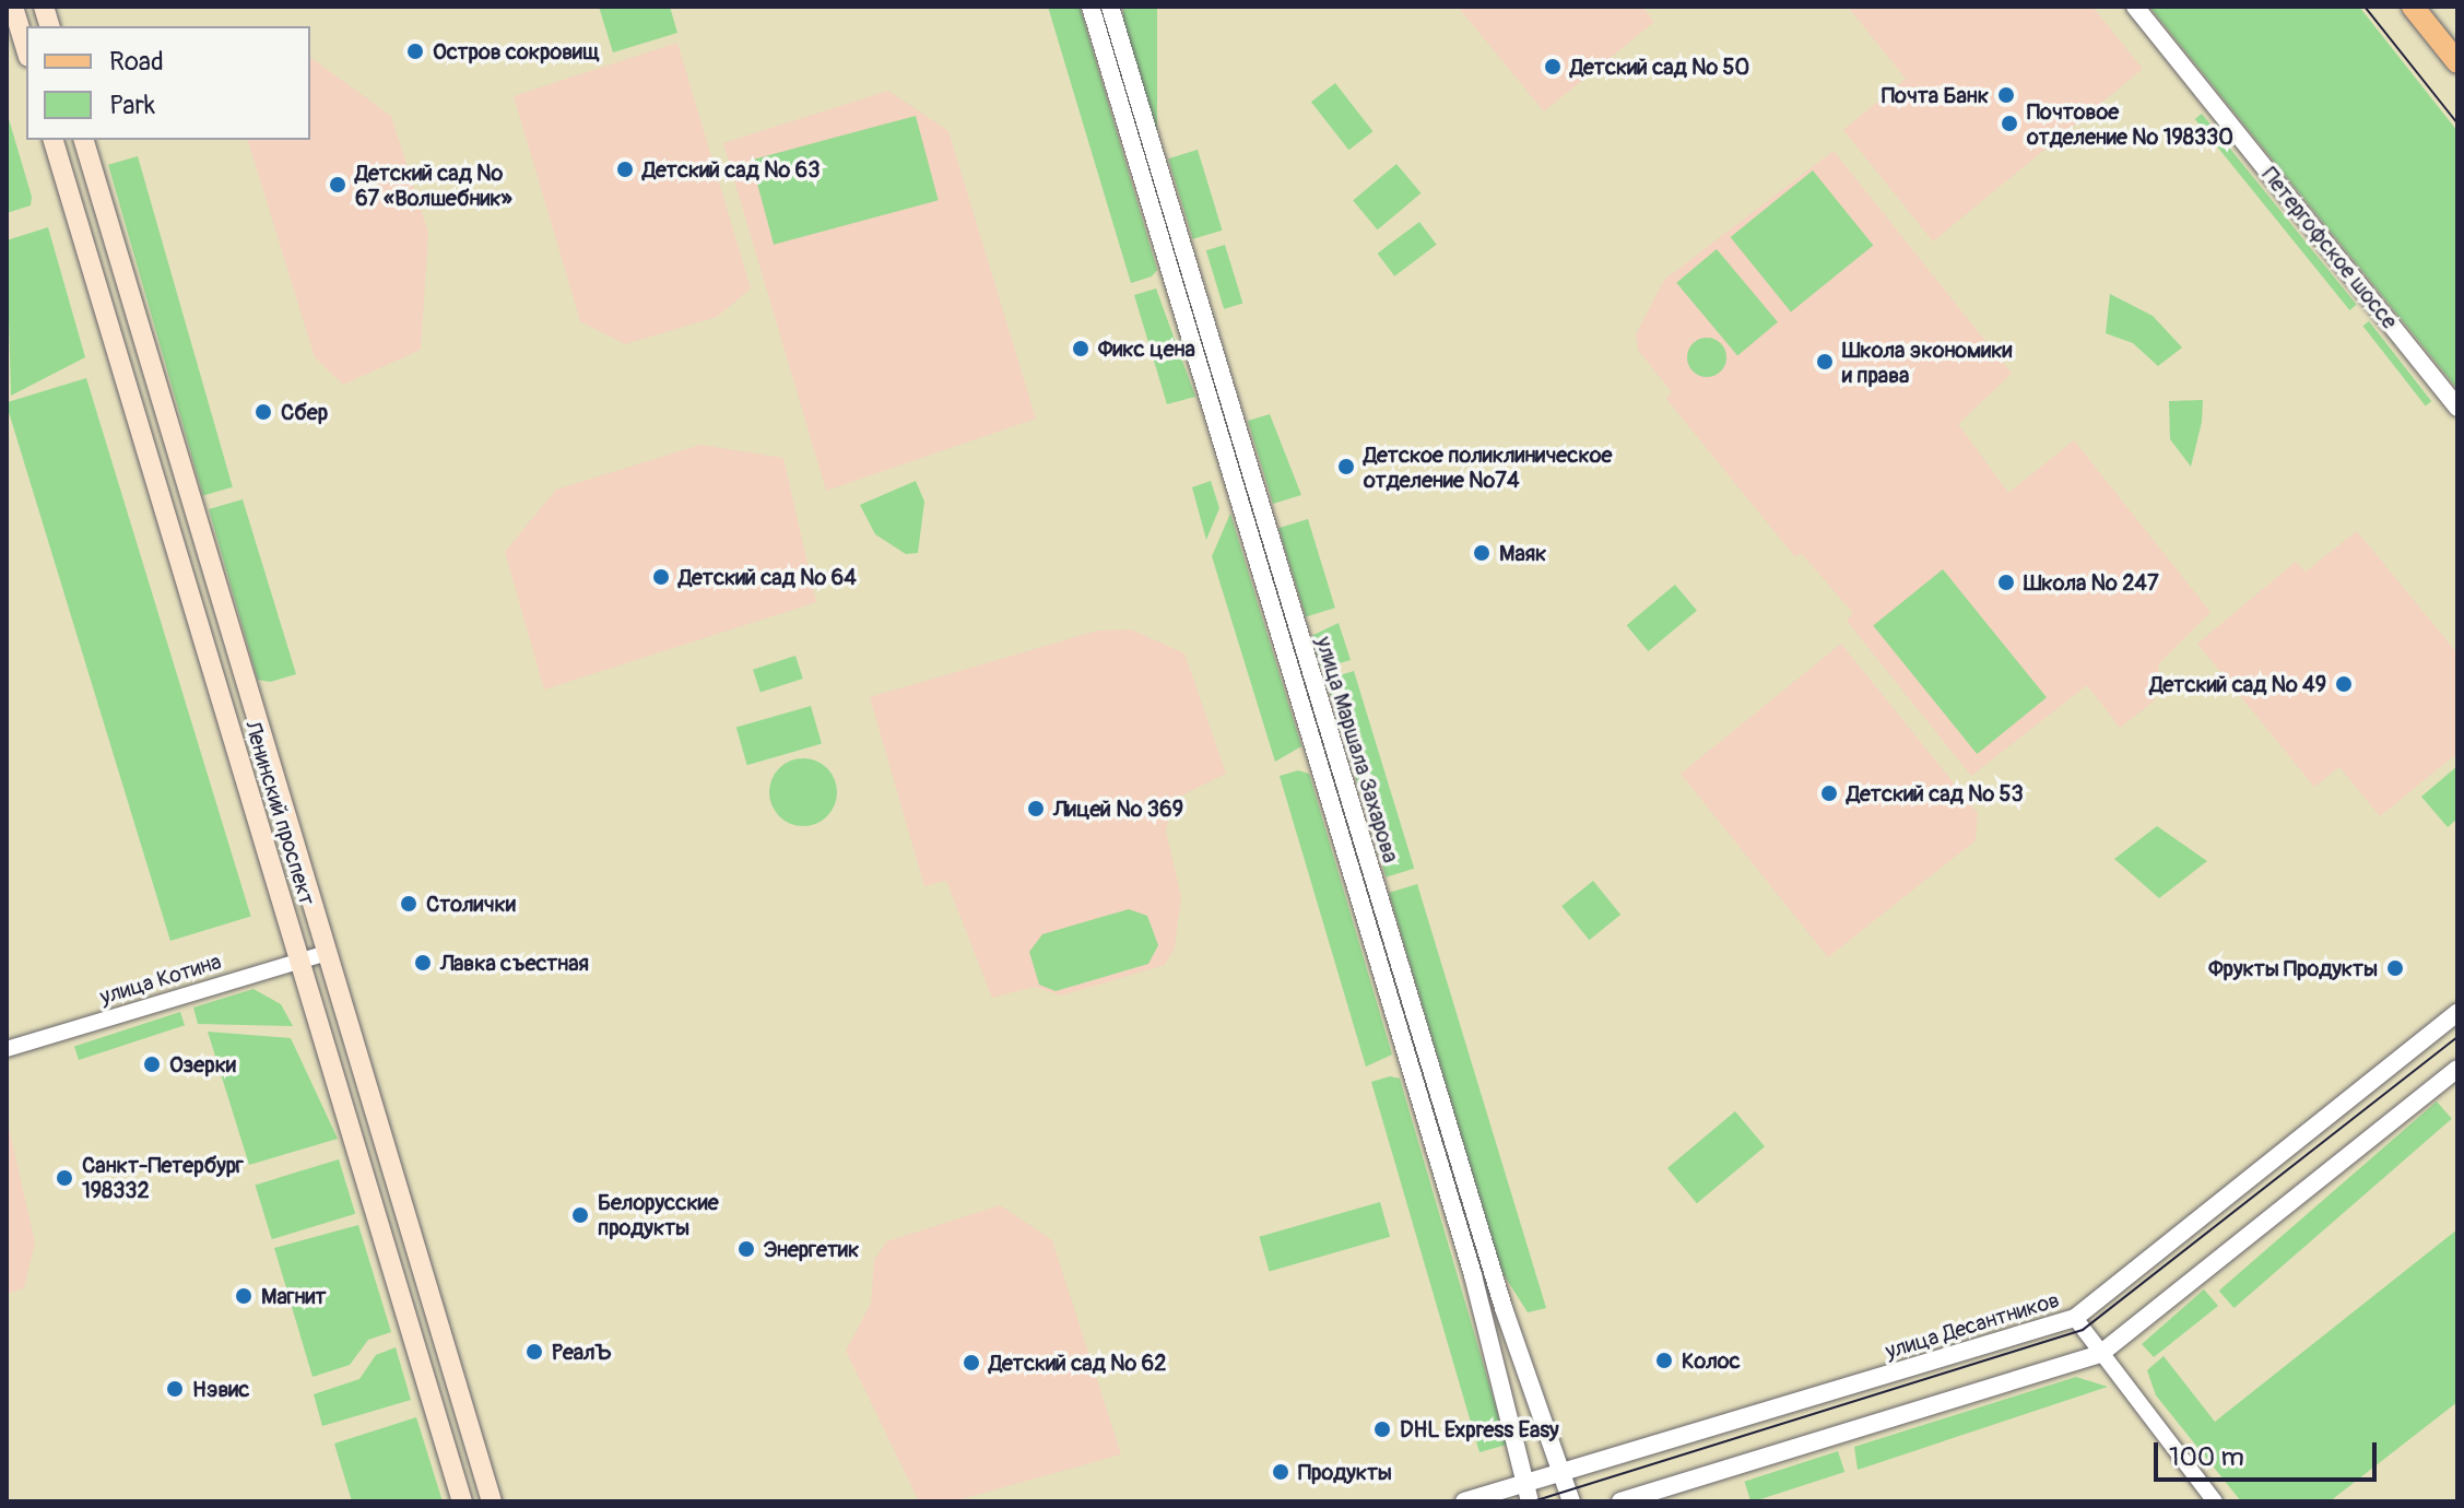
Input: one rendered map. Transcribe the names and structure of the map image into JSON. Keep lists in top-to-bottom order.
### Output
{
  "streets": {
    "main road": ["Ленинский проспект"],
    "street": [
      "Петергофское шоссе",
      "улица Маршала Захарова",
      "улица Котина",
      "улица Десантников"
    ]
  },
  "crossings": [
    ["улица Маршала Захарова", "улица Десантников"],
    ["Ленинский проспект", "улица Котина"]
  ],
  "places": [
    "Остров сокровищ",
    "Детский сад № 50",
    "Почта Банк",
    "Почтовое отделение № 198330",
    "Детский сад № 63",
    "Детский сад № 67 «Волшебник»",
    "Фикс цена",
    "Школа экономики и права",
    "Сбер",
    "Детское поликлиническое отделение №74",
    "Маяк",
    "Детский сад № 64",
    "Школа № 247",
    "Детский сад № 49",
    "Детский сад № 53",
    "Лицей № 369",
    "Столички",
    "Лавка съестная",
    "Фрукты Продукты",
    "Озерки",
    "Санкт-Петербург 198332",
    "Белорусские продукты",
    "Энергетик",
    "Магнит",
    "РеалЪ",
    "Колос",
    "Детский сад № 62",
    "Нэвис",
    "DHL Express Easy",
    "Продукты"
  ],
  "legend": ["Road", "Park"],
  "scale_bar": "100 m"
}
